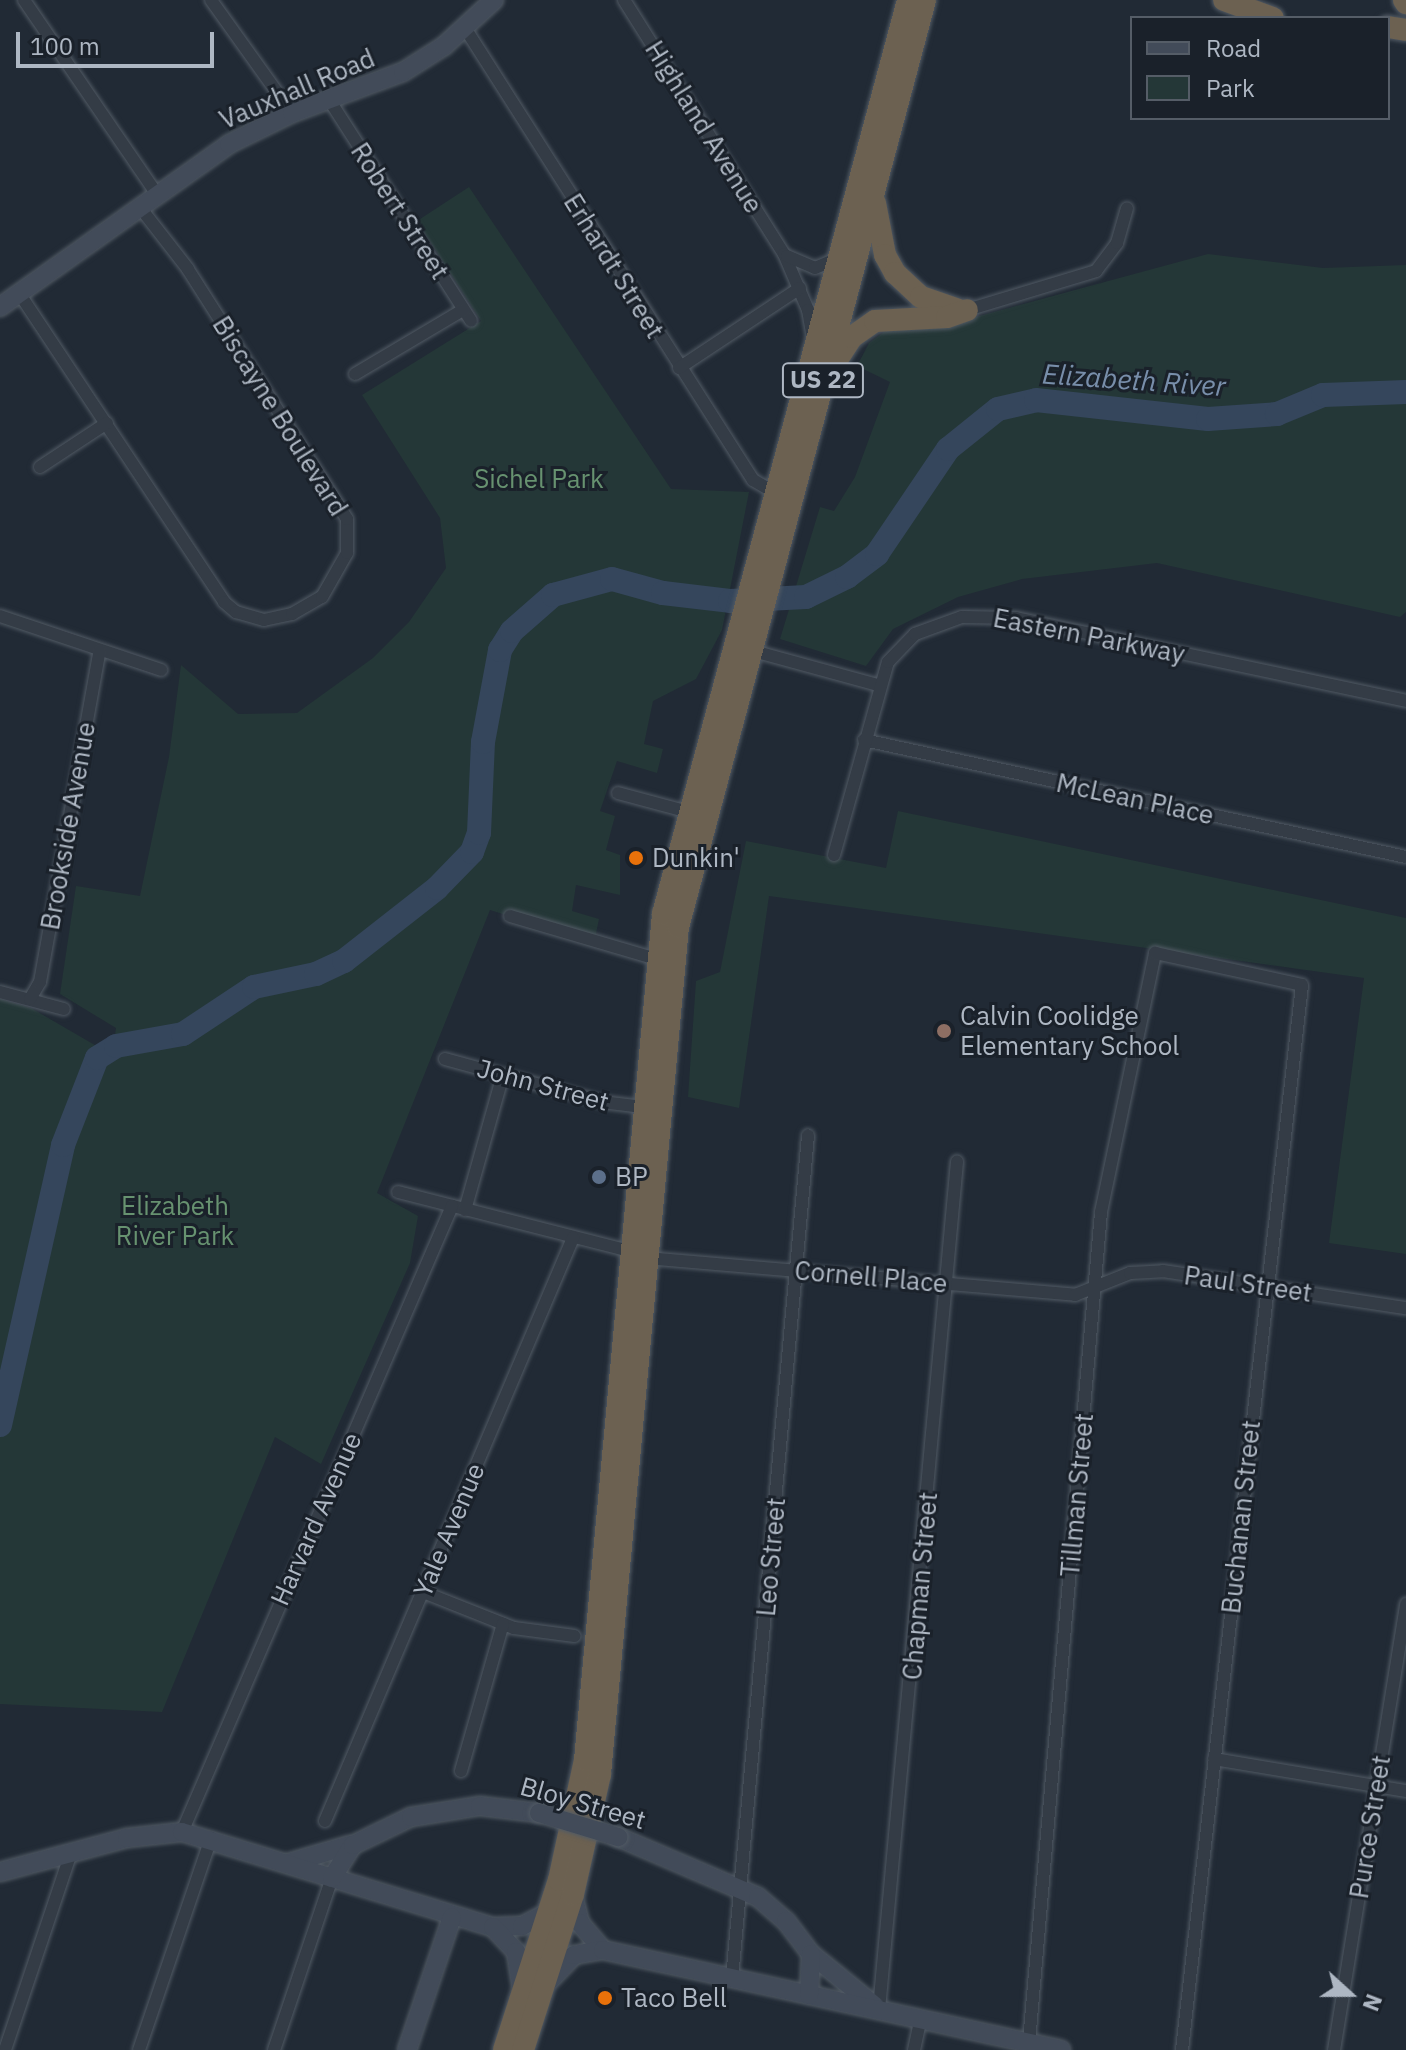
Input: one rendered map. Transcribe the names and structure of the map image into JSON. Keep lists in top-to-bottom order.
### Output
{
  "streets": {
    "highway": ["US 22"],
    "street": [
      "Vauxhall Road",
      "Highland Avenue",
      "Robert Street",
      "Erhardt Street",
      "Biscayne Boulevard",
      "Eastern Parkway",
      "McLean Place",
      "Brookside Avenue",
      "John Street",
      "Cornell Place",
      "Paul Street",
      "Tillman Street",
      "Buchanan Street",
      "Harvard Avenue",
      "Yale Avenue",
      "Leo Street",
      "Chapman Street",
      "Bloy Street",
      "Purce Street"
    ]
  },
  "crossings": [
    ["Vauxhall Road", "Robert Street"],
    ["Vauxhall Road", "Erhardt Street"],
    ["Vauxhall Road", "Biscayne Boulevard"],
    ["Highland Avenue", "US 22"],
    ["Erhardt Street", "US 22"],
    ["US 22", "John Street"],
    ["US 22", "Cornell Place"],
    ["Eastern Parkway", "McLean Place"],
    ["John Street", "Harvard Avenue"],
    ["Cornell Place", "Paul Street"],
    ["Cornell Place", "Tillman Street"],
    ["Cornell Place", "Harvard Avenue"],
    ["Cornell Place", "Yale Avenue"],
    ["Cornell Place", "Leo Street"],
    ["Cornell Place", "Chapman Street"],
    ["Paul Street", "Tillman Street"],
    ["Paul Street", "Buchanan Street"],
    ["Tillman Street", "Buchanan Street"],
    ["Tillman Street", "Bloy Street"],
    ["Leo Street", "Bloy Street"],
    ["Chapman Street", "Bloy Street"]
  ],
  "water": ["Elizabeth River"],
  "parks": ["Sichel Park", "Elizabeth River Park"],
  "places": [
    "Dunkin'",
    "Calvin Coolidge Elementary School",
    "BP",
    "Taco Bell"
  ],
  "legend": ["Road", "Park"],
  "scale_bar": "100 m",
  "north": "right"
}
